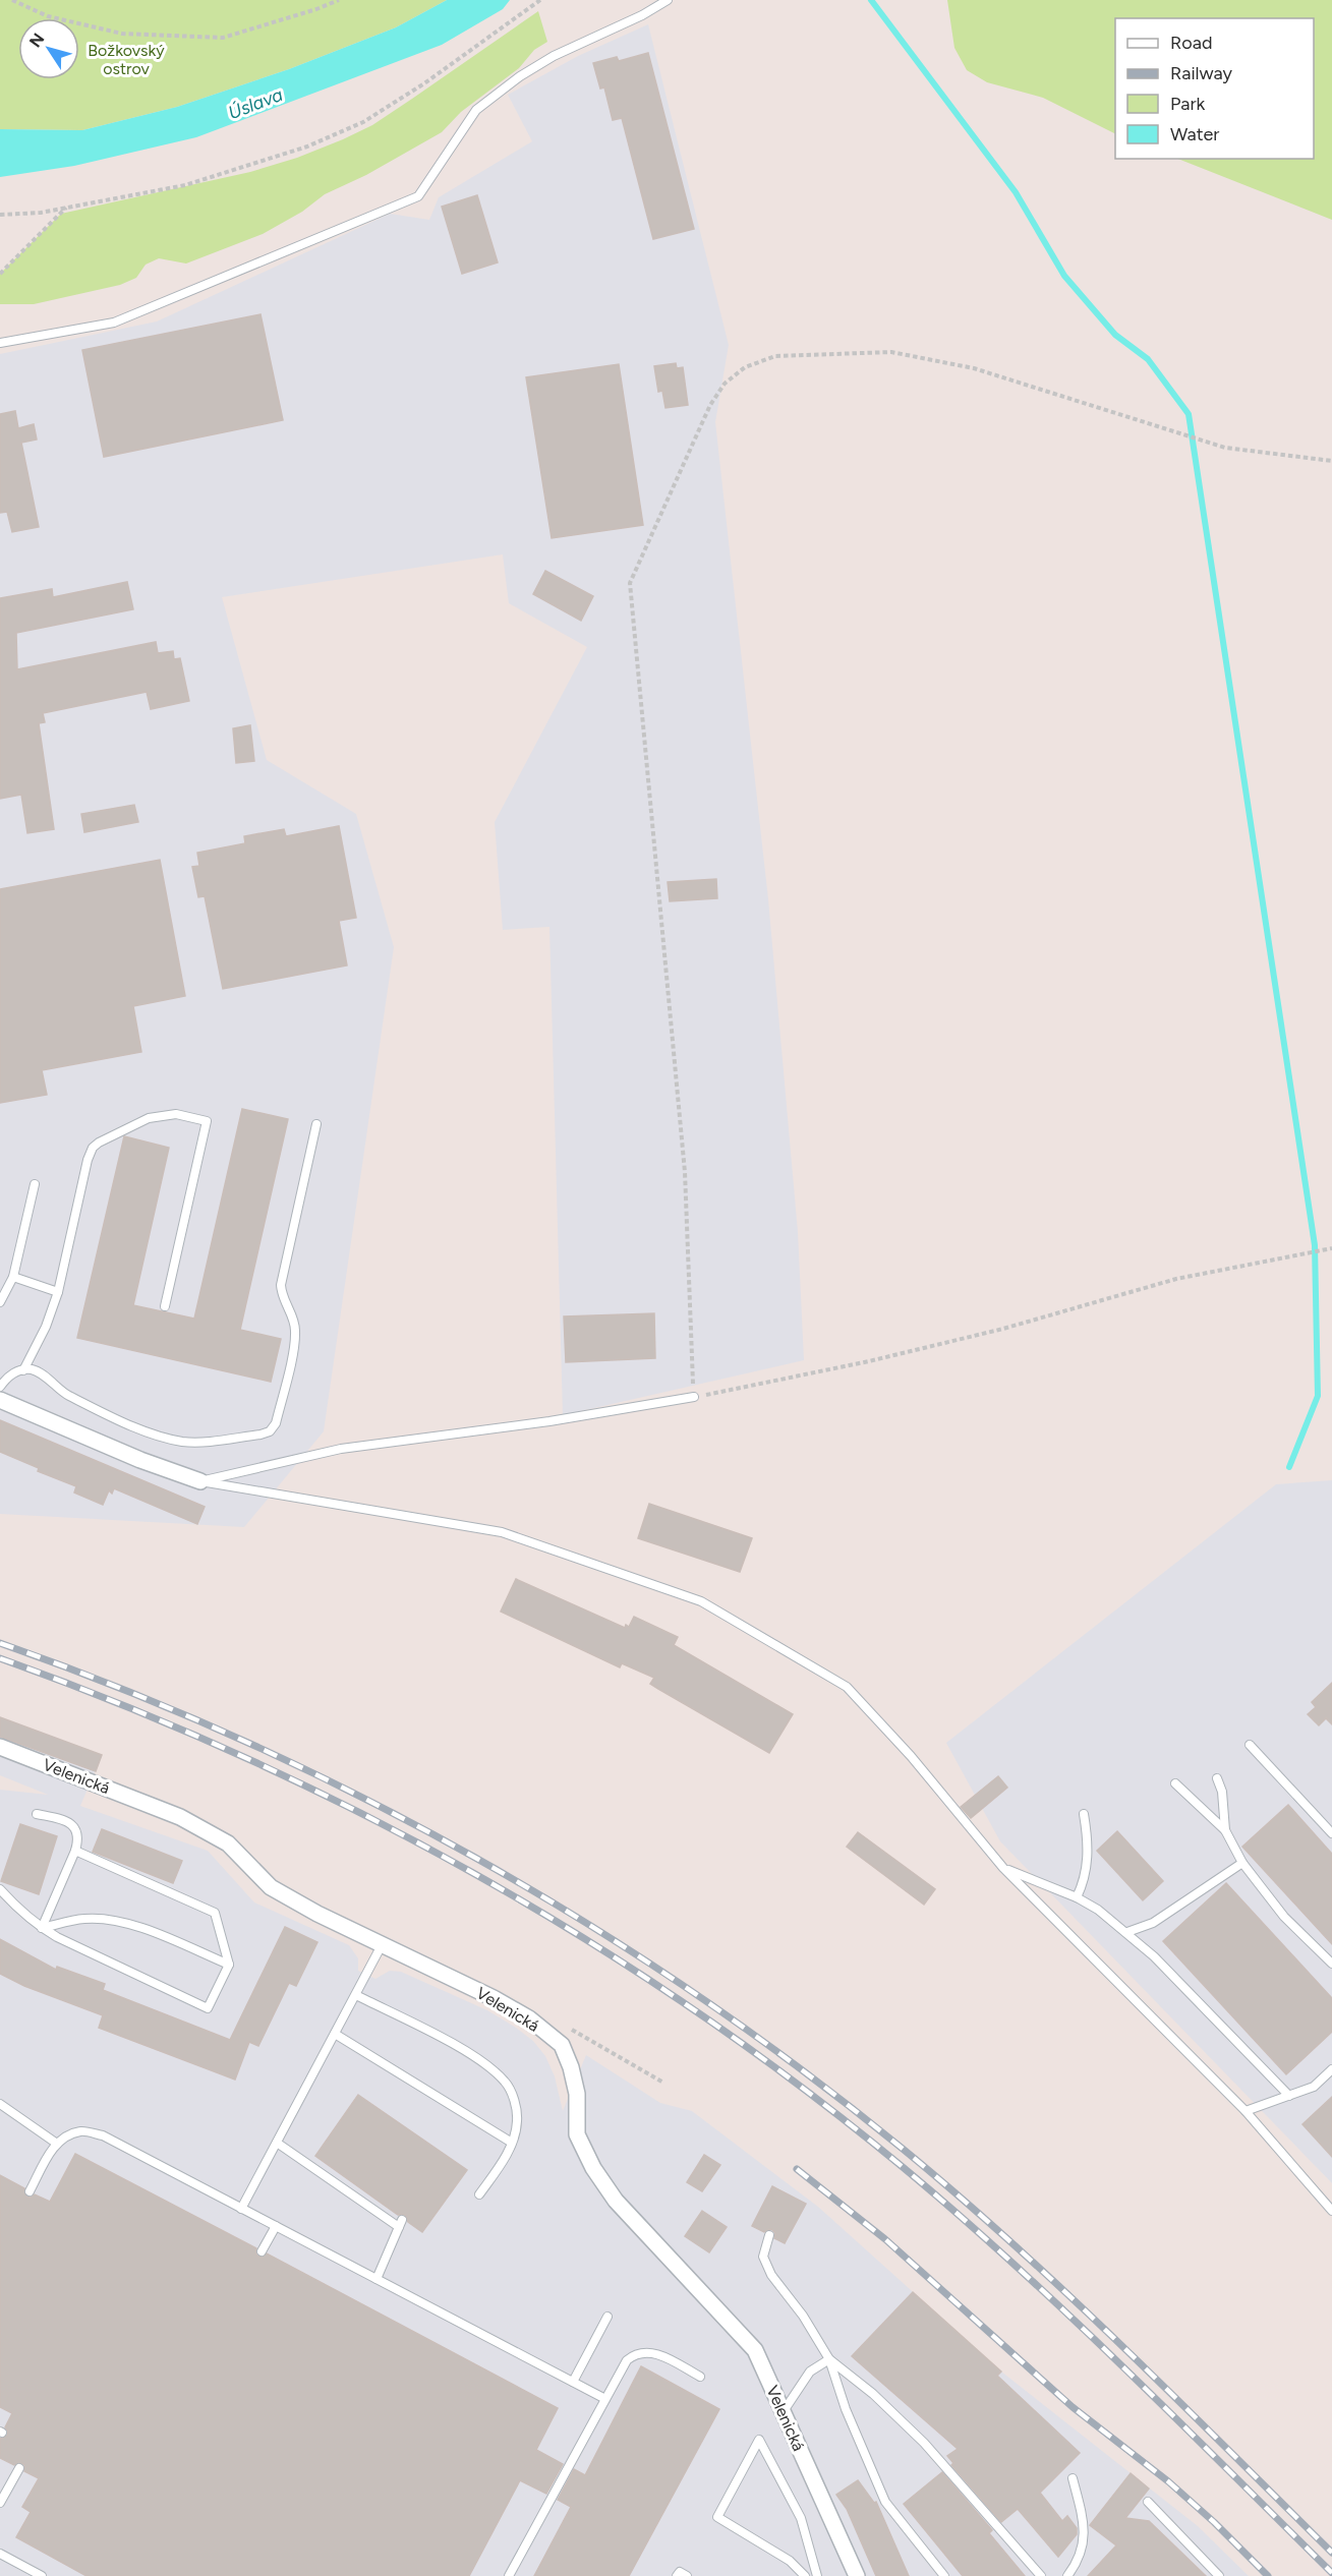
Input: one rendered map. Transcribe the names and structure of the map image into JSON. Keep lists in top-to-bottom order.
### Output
{
  "streets": {
    "street": ["Velenická"]
  },
  "water": ["Úslava"],
  "parks": ["Božkovský ostrov"],
  "legend": [
    "Road",
    "Railway",
    "Park",
    "Water"
  ],
  "north": "top left"
}
